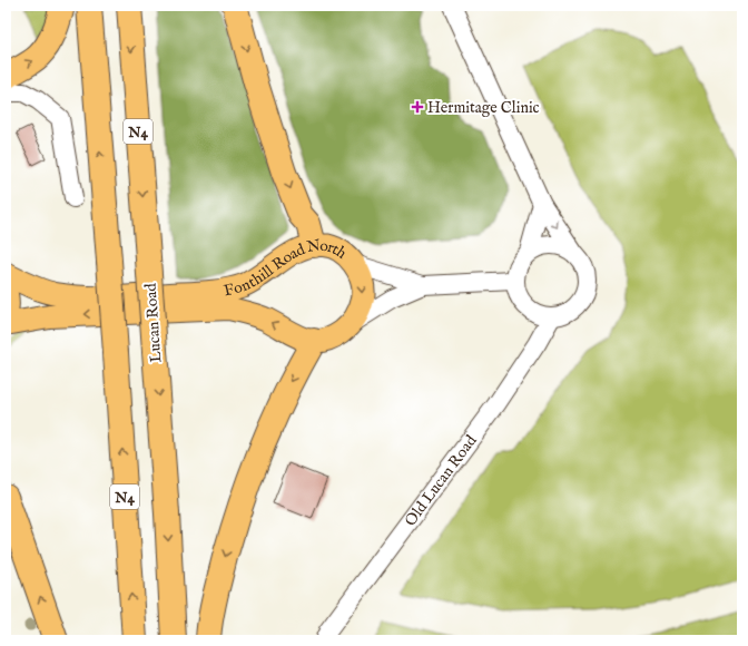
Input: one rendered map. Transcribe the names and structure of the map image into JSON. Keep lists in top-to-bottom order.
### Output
{
  "streets": {
    "highway": ["N4", "Lucan Road"],
    "main road": ["Fonthill Road North"],
    "street": ["Old Lucan Road"]
  },
  "places": {
    "health": ["Hermitage Clinic"]
  }
}
